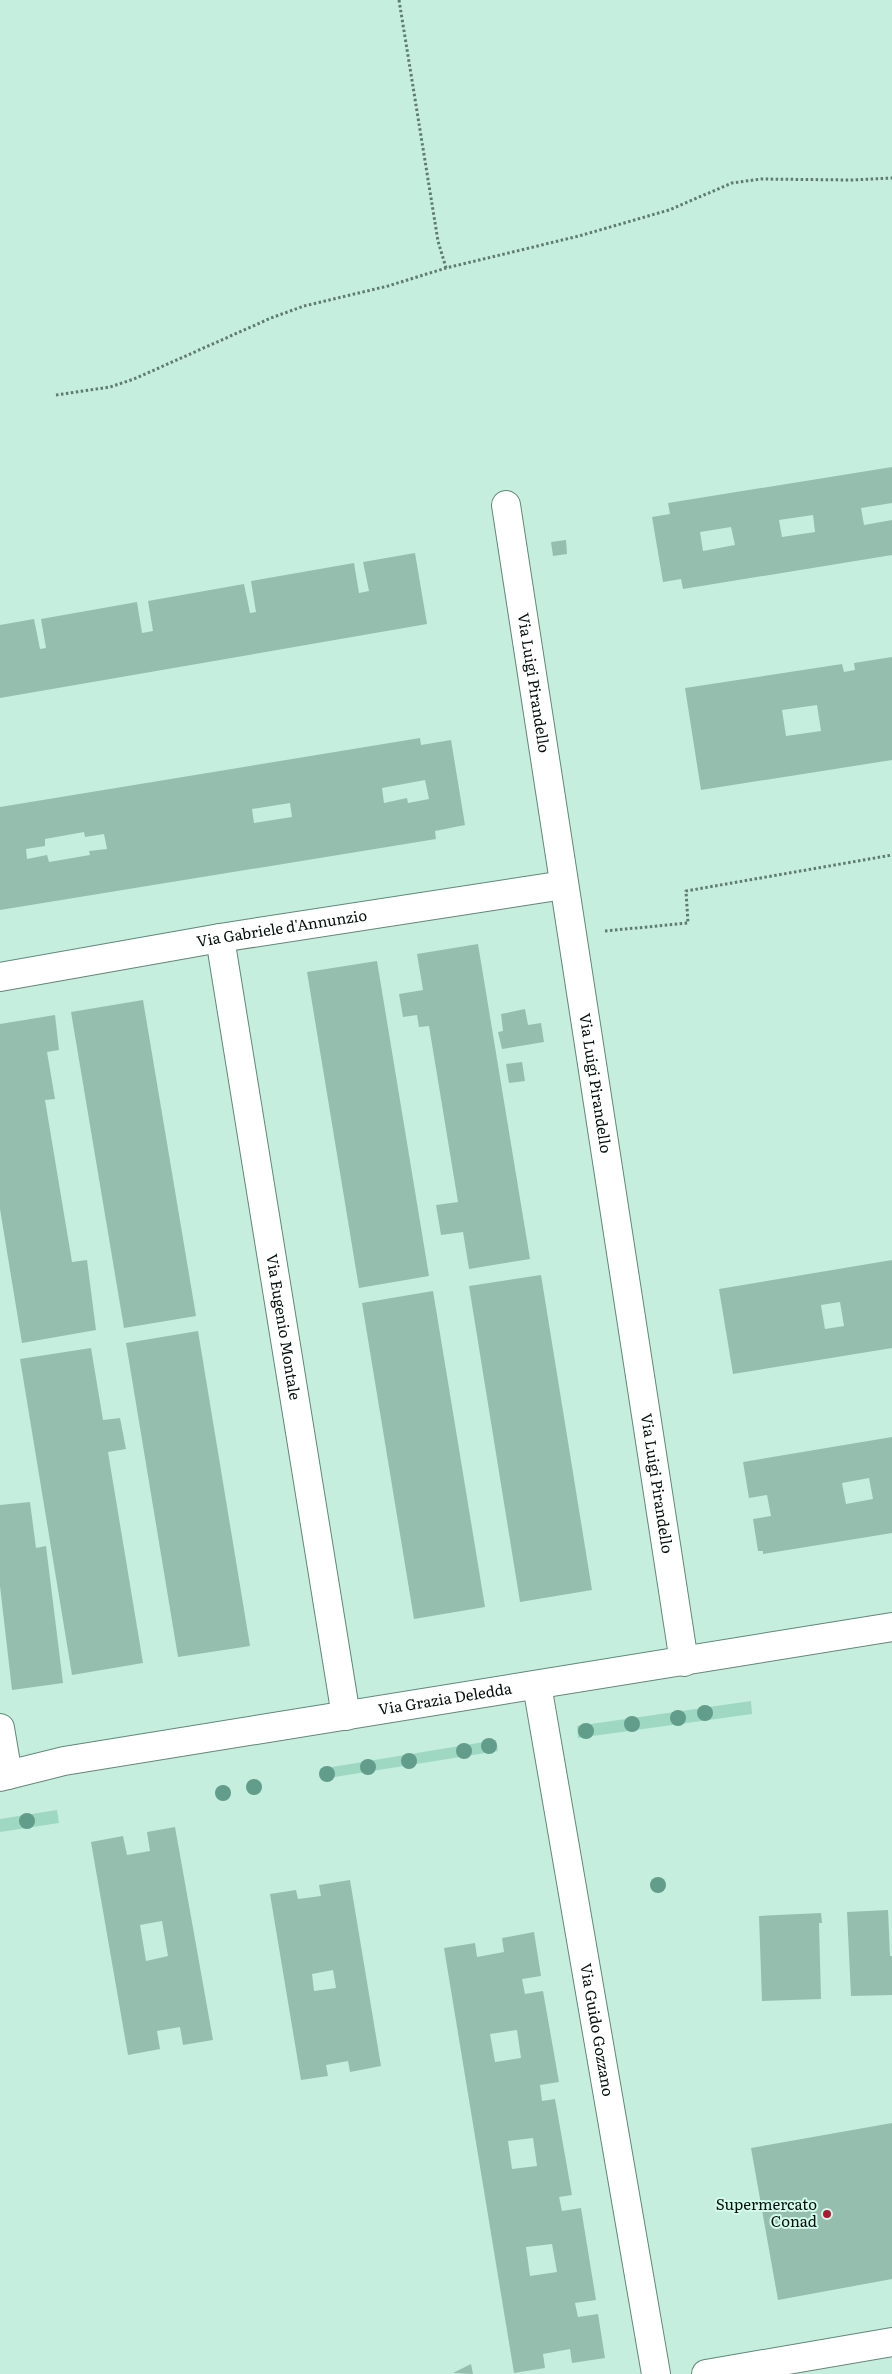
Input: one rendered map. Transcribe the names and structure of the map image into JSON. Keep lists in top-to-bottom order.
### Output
{
  "streets": {
    "street": [
      "Via Luigi Pirandello",
      "Via Gabriele d'Annunzio",
      "Via Eugenio Montale",
      "Via Grazia Deledda",
      "Via Guido Gozzano"
    ]
  },
  "crossings": [
    ["Via Luigi Pirandello", "Via Gabriele d'Annunzio"],
    ["Via Luigi Pirandello", "Via Grazia Deledda"],
    ["Via Gabriele d'Annunzio", "Via Eugenio Montale"],
    ["Via Eugenio Montale", "Via Grazia Deledda"],
    ["Via Grazia Deledda", "Via Guido Gozzano"]
  ],
  "places": ["Supermercato Conad"]
}
